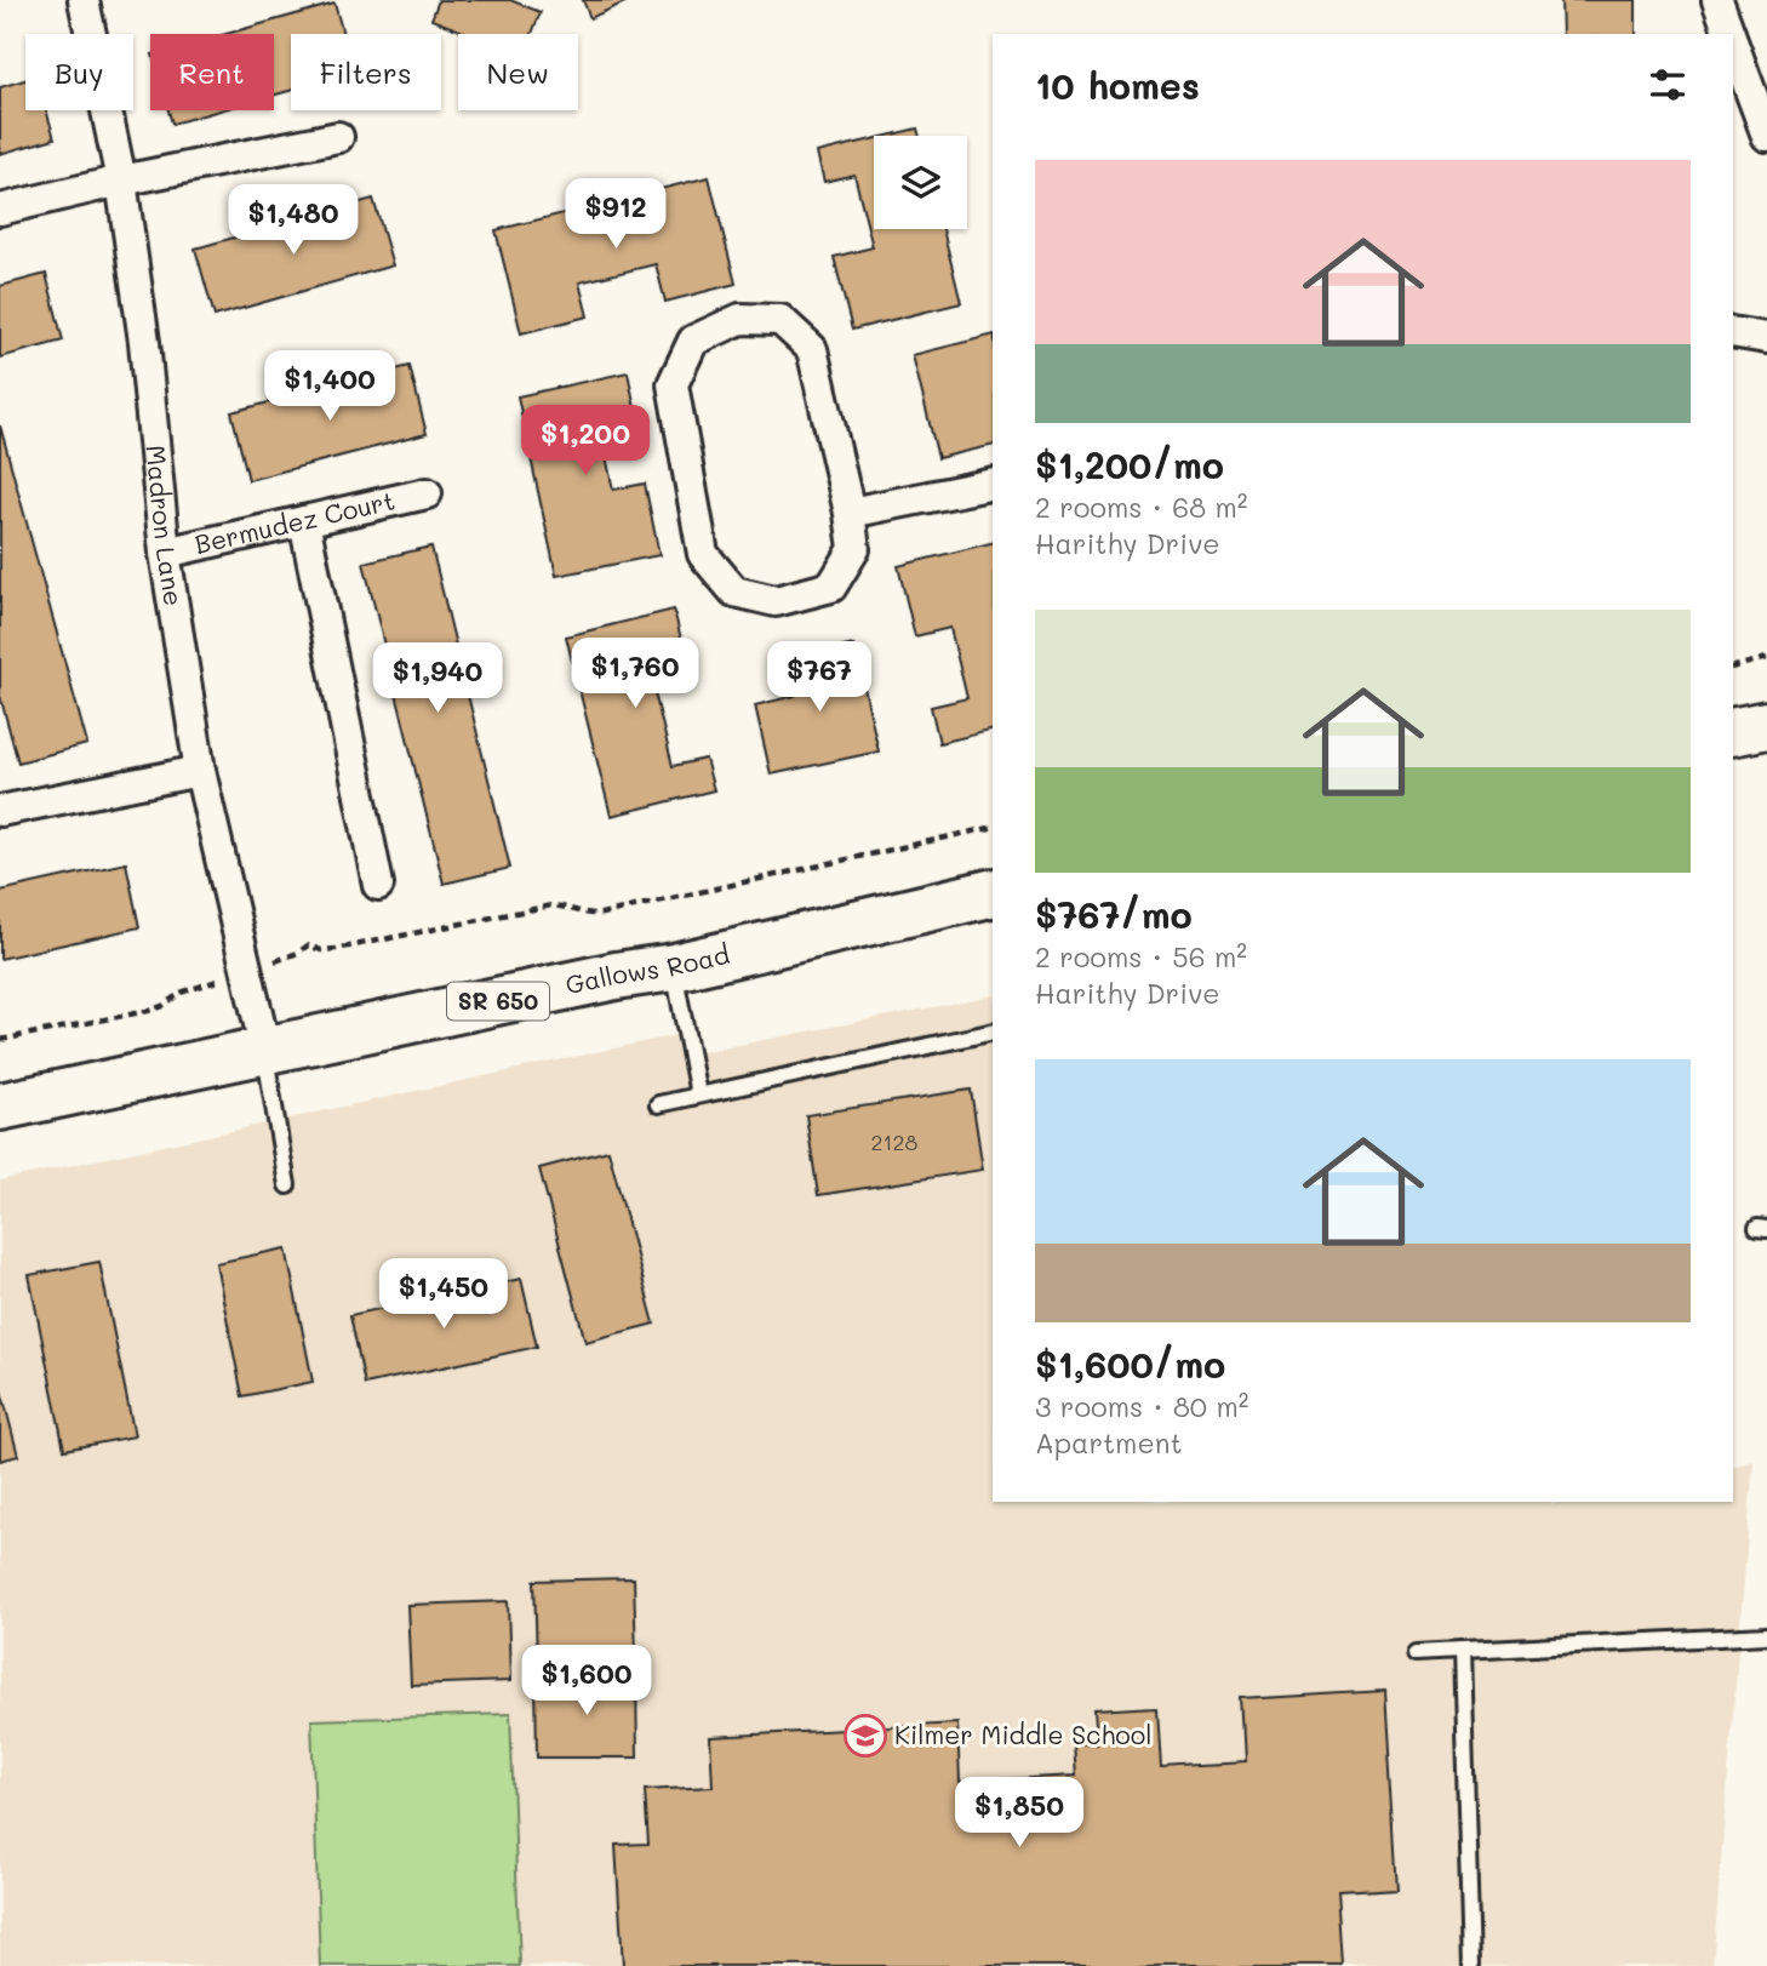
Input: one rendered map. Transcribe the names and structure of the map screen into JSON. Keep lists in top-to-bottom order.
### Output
{
  "streets": {
    "main road": ["Gallows Road", "SR 650"],
    "street": ["Bermudez Court", "Madron Lane"]
  },
  "crossings": [
    ["Bermudez Court", "Madron Lane"],
    ["Madron Lane", "Gallows Road"]
  ],
  "places": {
    "school or university": ["Kilmer Middle School"]
  },
  "house_numbers": ["2128"],
  "page": {
    "chip": [
      "Buy",
      "Rent",
      "Filters",
      "New"
    ],
    "heading": "10 homes",
    "list": [
      {
        "name": "$1,200/mo",
        "note": "2 rooms · 68 m² · Harithy Drive"
      },
      {
        "name": "$767/mo",
        "note": "2 rooms · 56 m² · Harithy Drive"
      },
      {
        "name": "$1,600/mo",
        "note": "3 rooms · 80 m² · Apartment"
      }
    ],
    "price": [
      "$912",
      "$1,480",
      "$1,400",
      "$1,200",
      "$1,760",
      "$767",
      "$1,940",
      "$1,450",
      "$1,600",
      "$1,850"
    ]
  }
}
